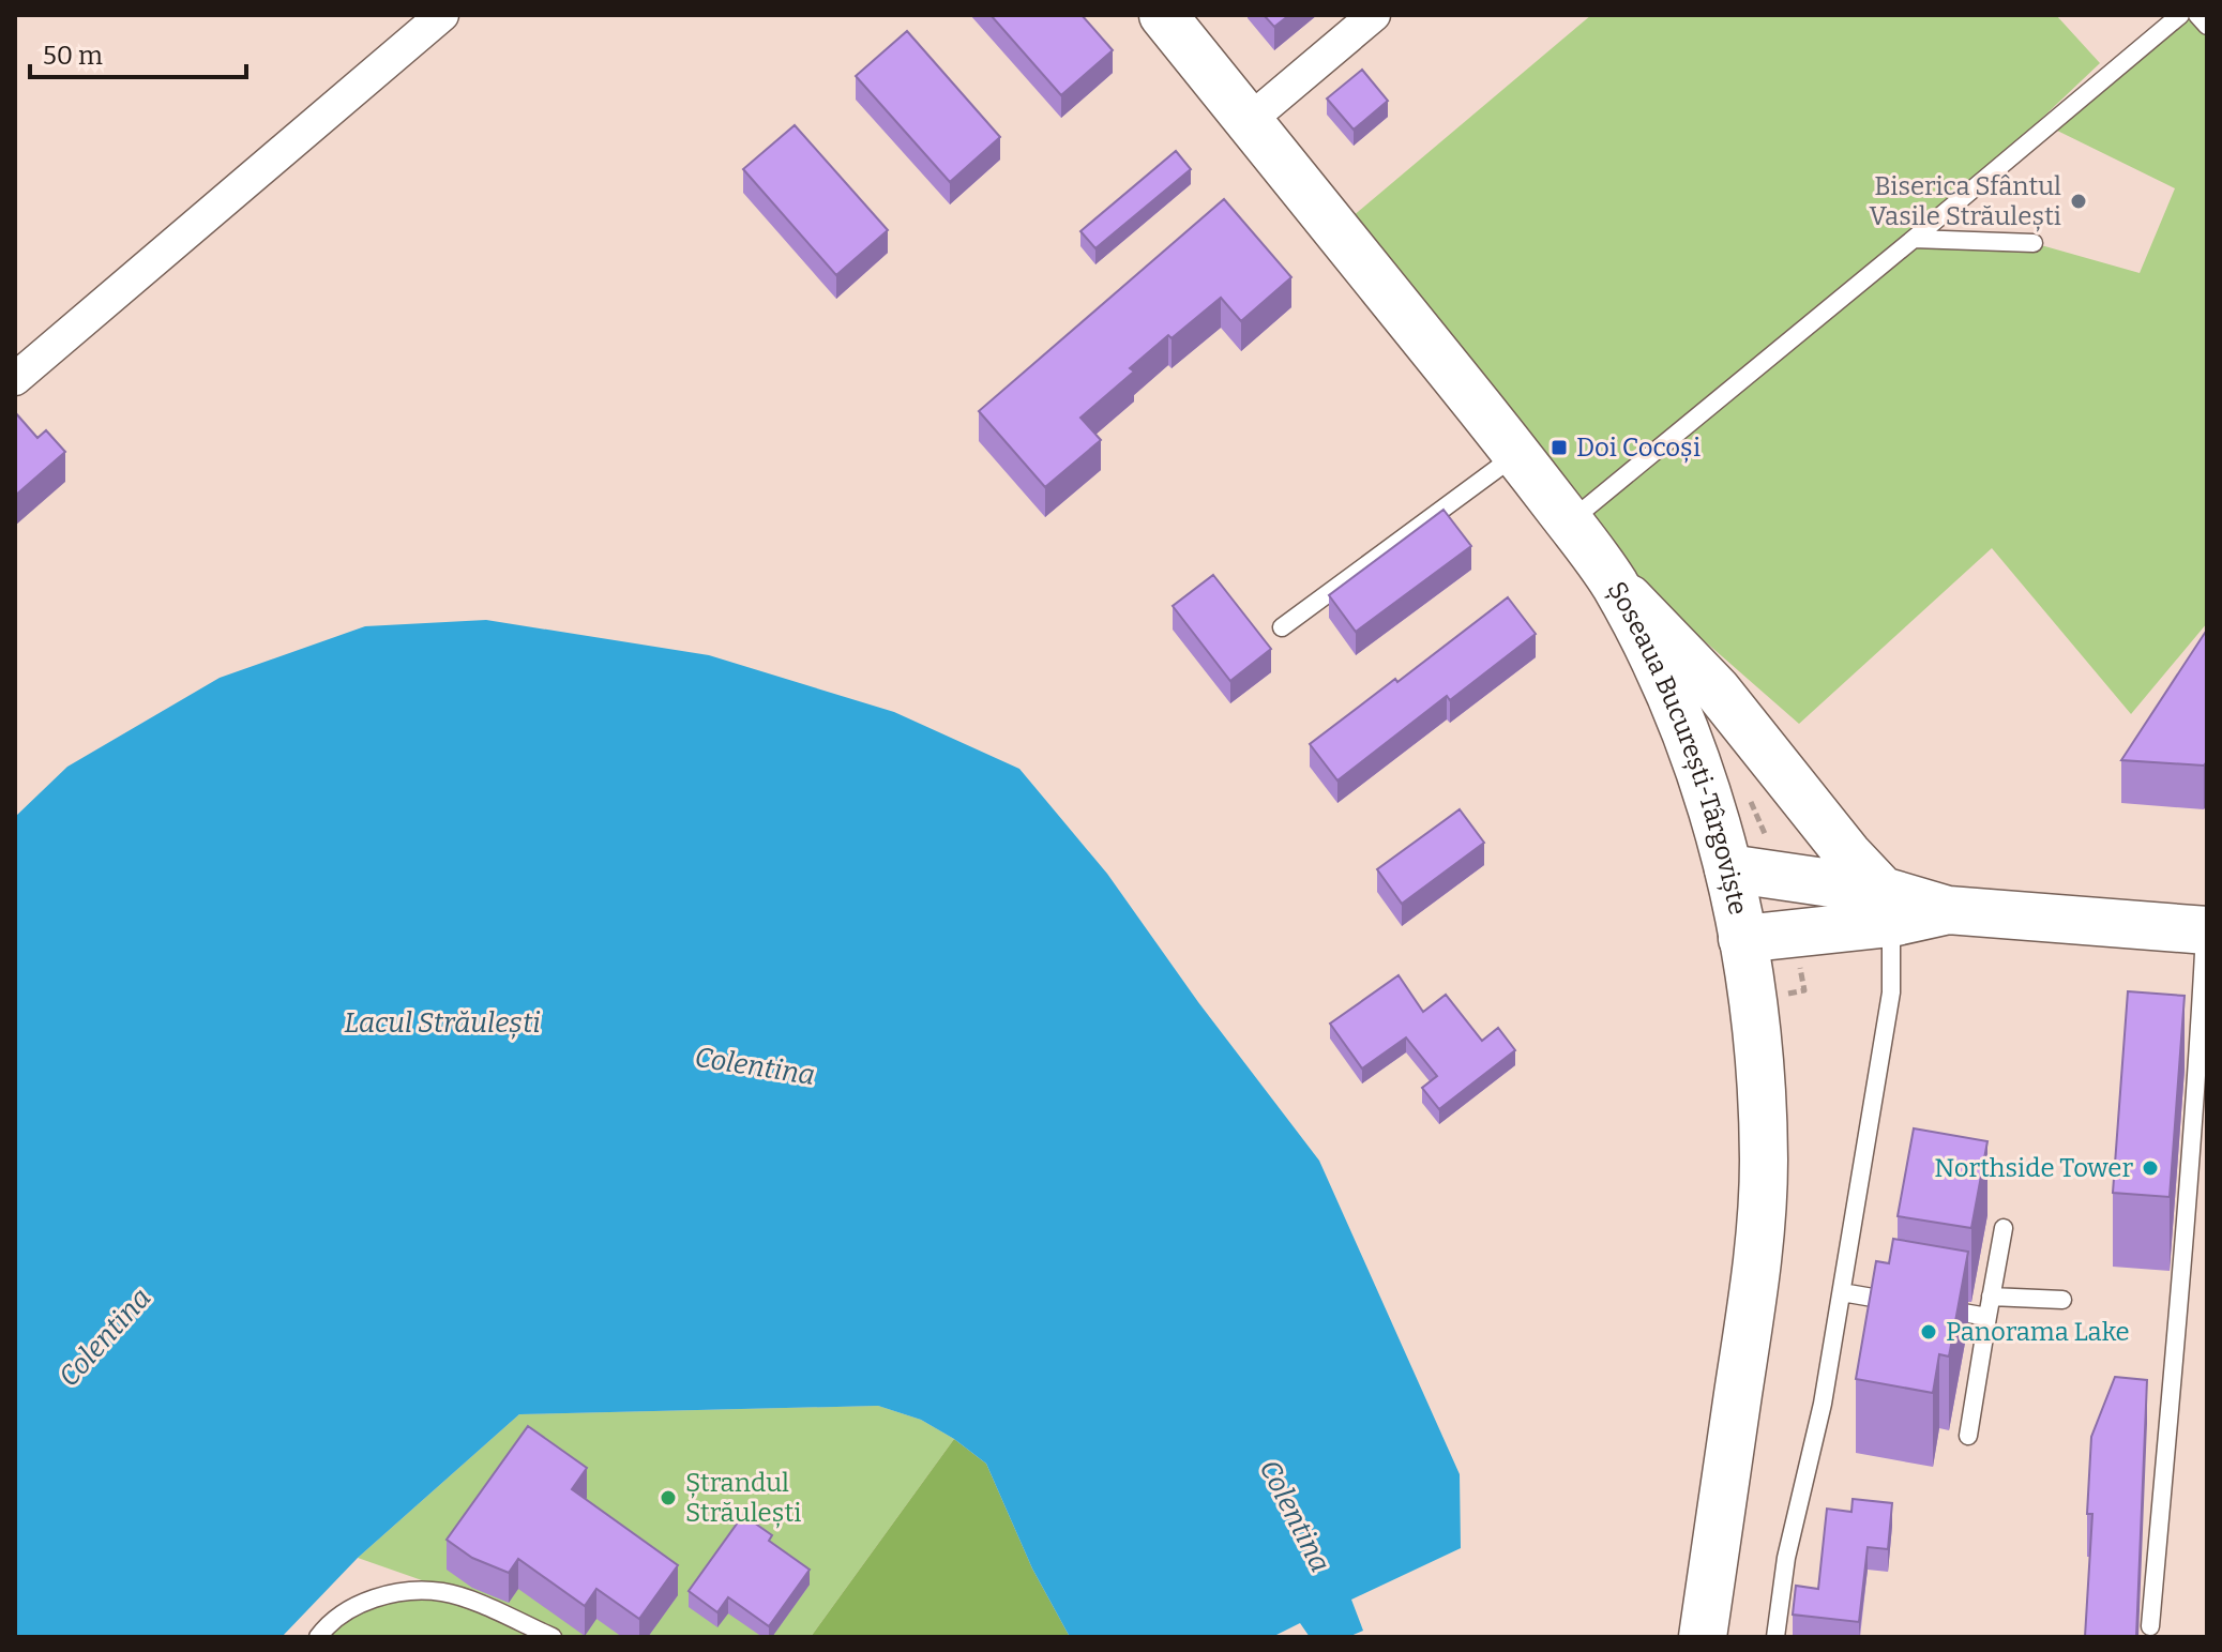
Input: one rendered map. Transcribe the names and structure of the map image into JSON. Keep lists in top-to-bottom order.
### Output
{
  "streets": {
    "main road": ["Șoseaua București-Târgoviște"]
  },
  "water": ["Lacul Străulești", "Colentina"],
  "places": {
    "other": [
      "Biserica Sfântul Vasile Străulești",
      "Northside Tower",
      "Panorama Lake",
      "Ștrandul Străulești"
    ],
    "transit": ["Doi Cocoși"]
  },
  "scale_bar": "50 m"
}
